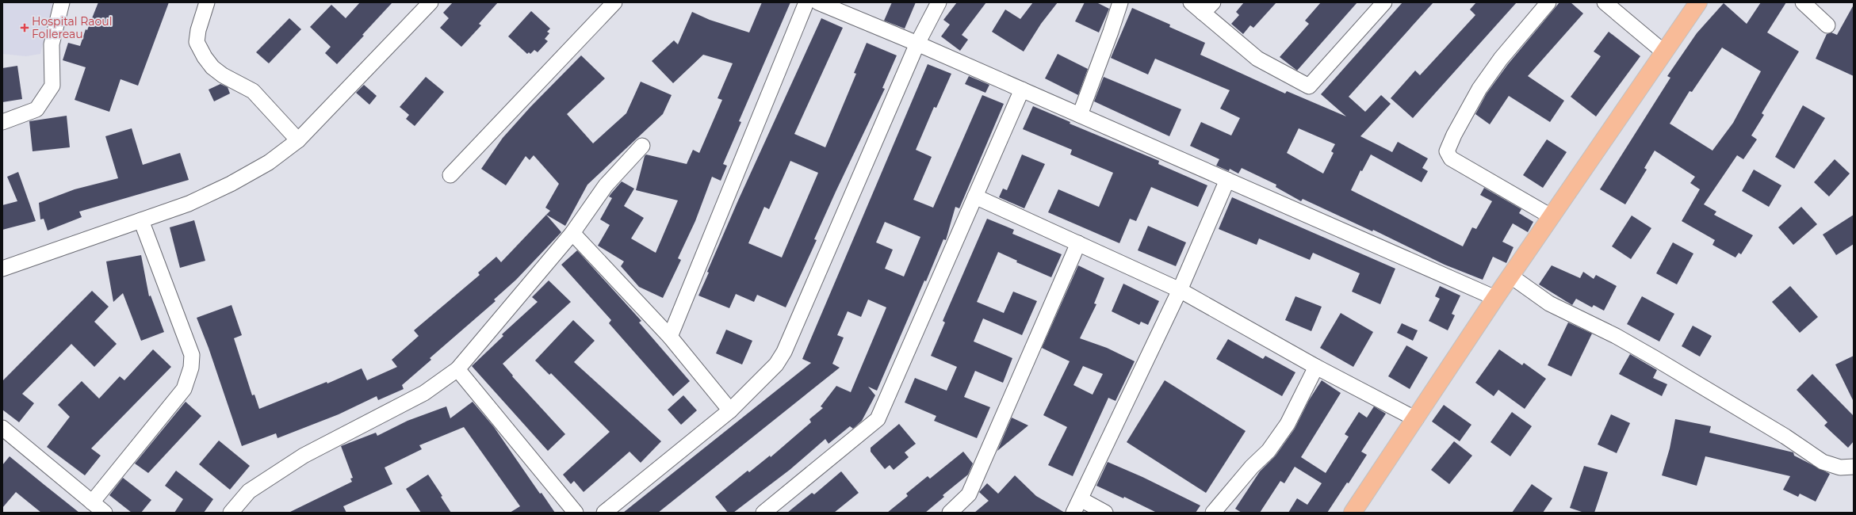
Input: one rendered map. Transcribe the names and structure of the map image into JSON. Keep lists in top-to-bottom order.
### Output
{
  "places": {
    "health": ["Hospital Raoul Follereau"]
  }
}
